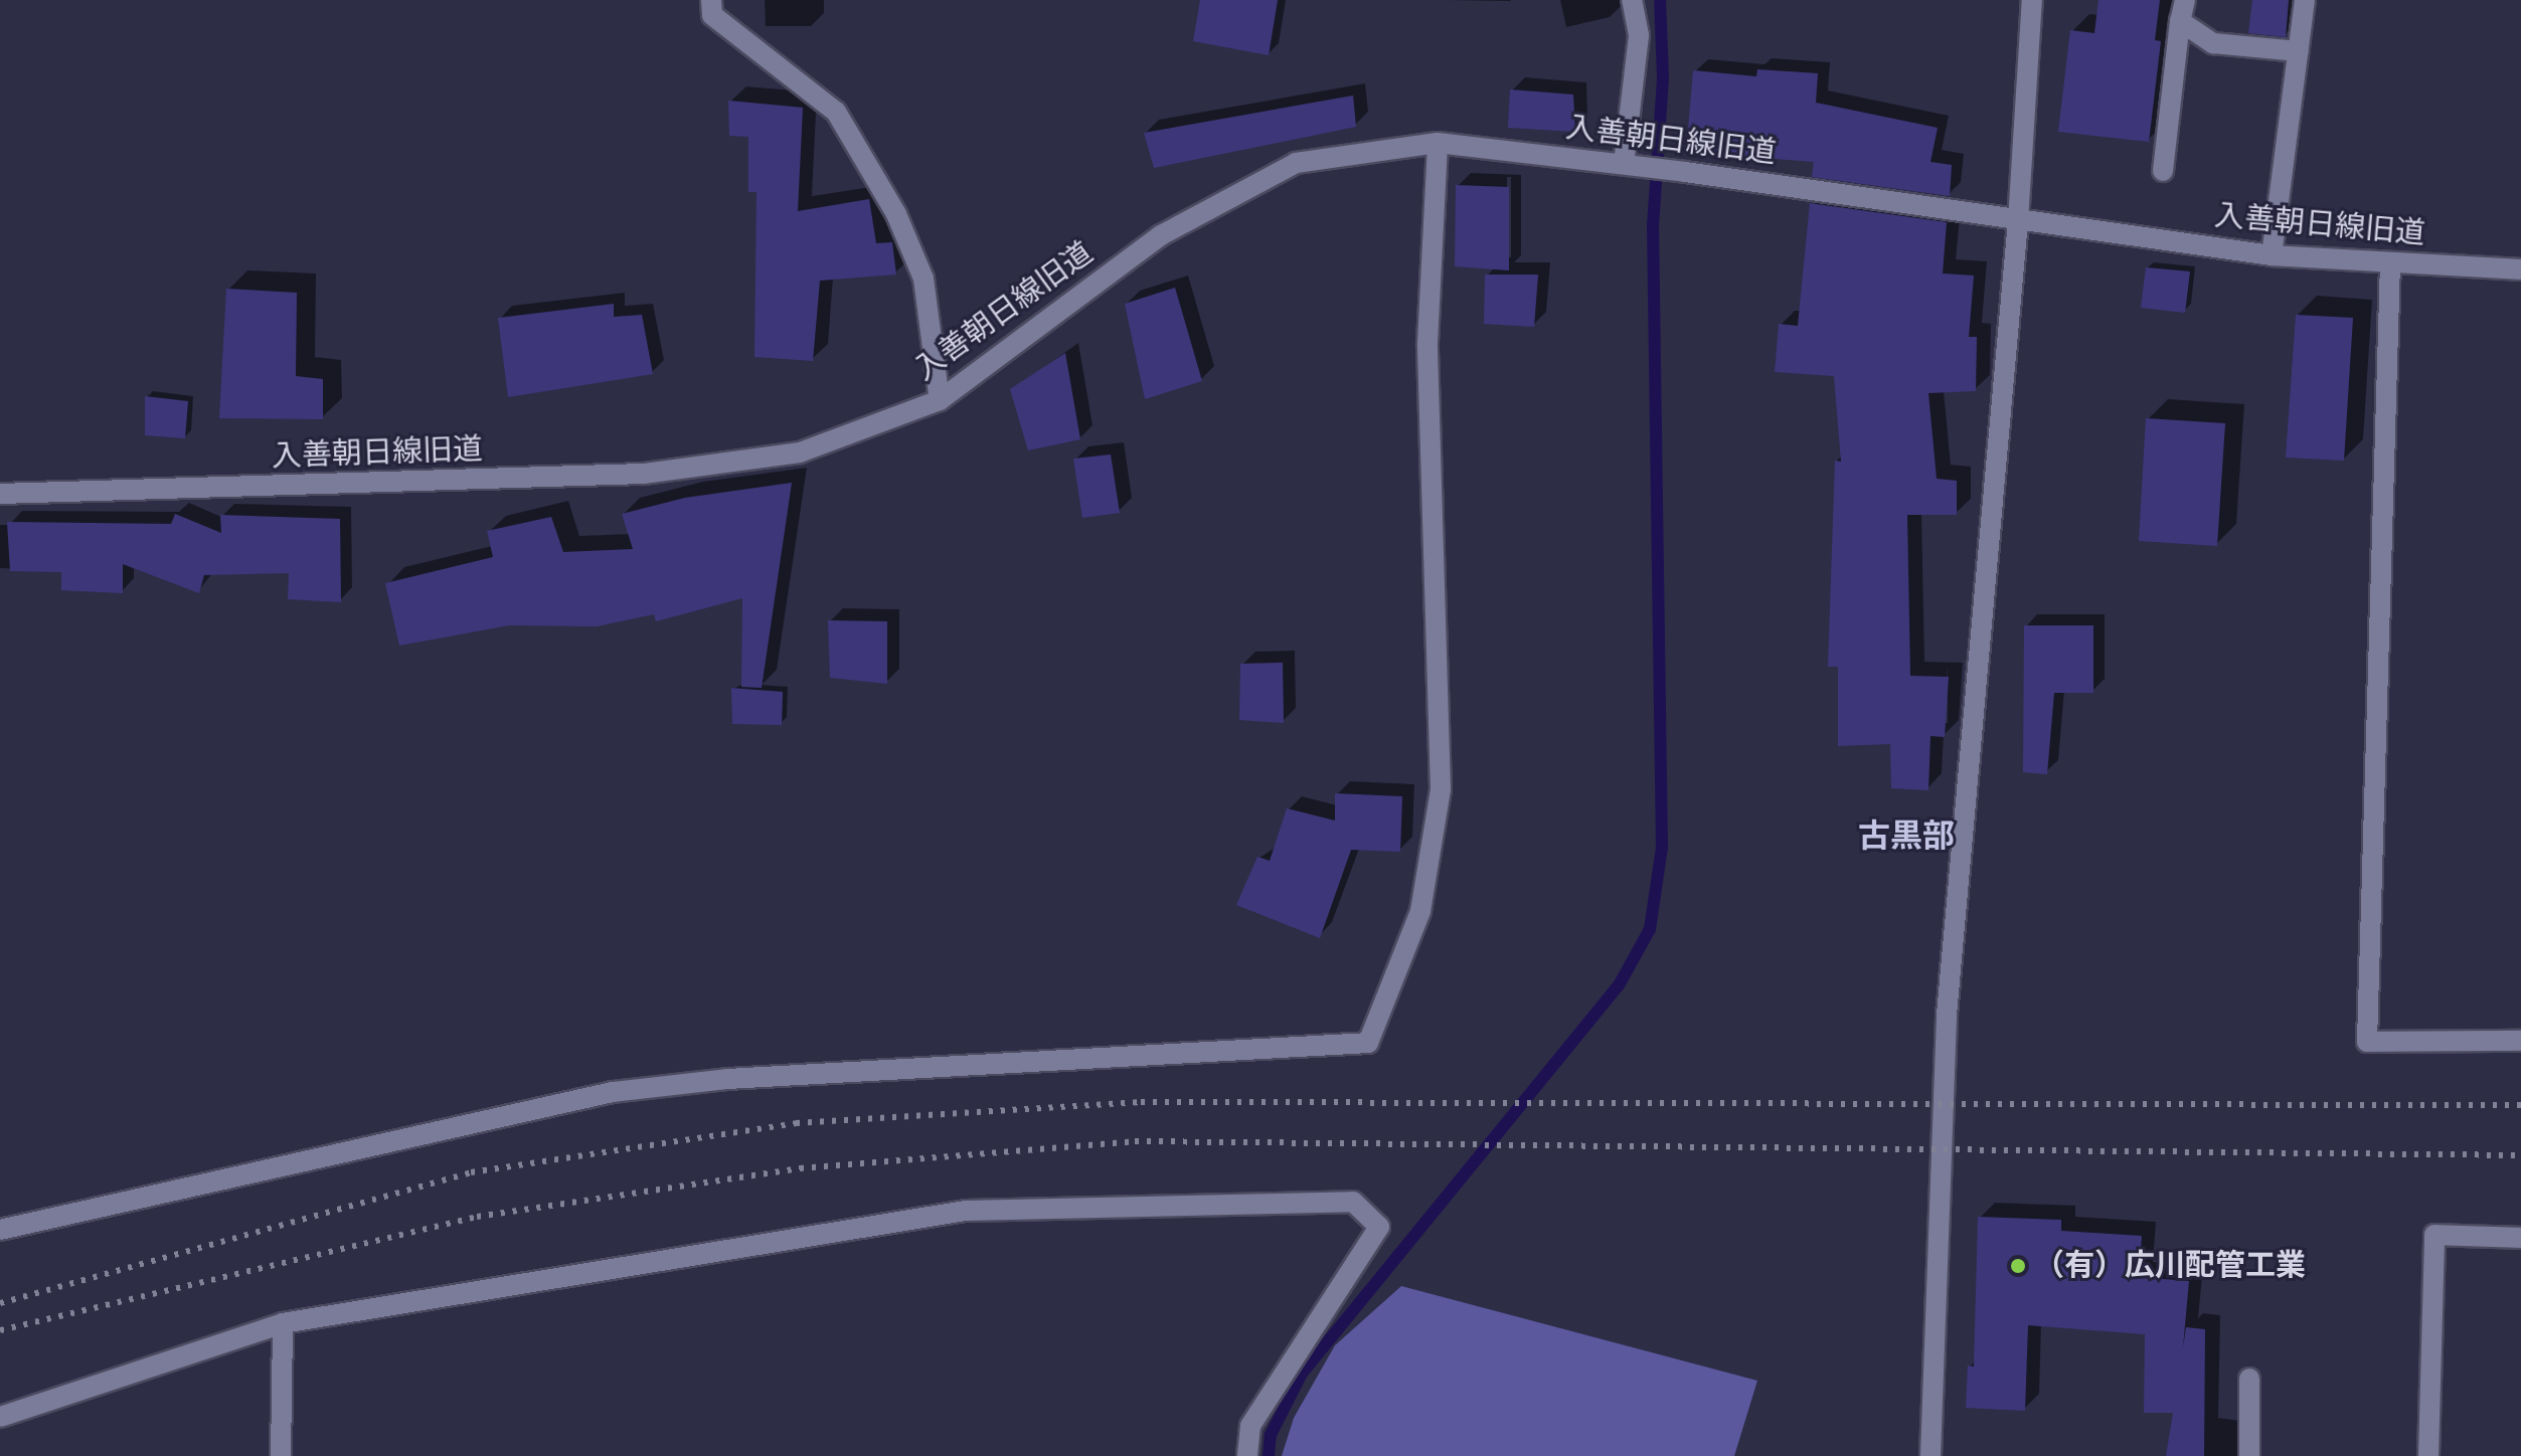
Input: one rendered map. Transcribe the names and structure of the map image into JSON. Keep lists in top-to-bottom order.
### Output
{
  "streets": {
    "street": ["入善朝日線旧道"]
  },
  "districts": ["古黒部"],
  "places": ["（有）広川配管工業"]
}
